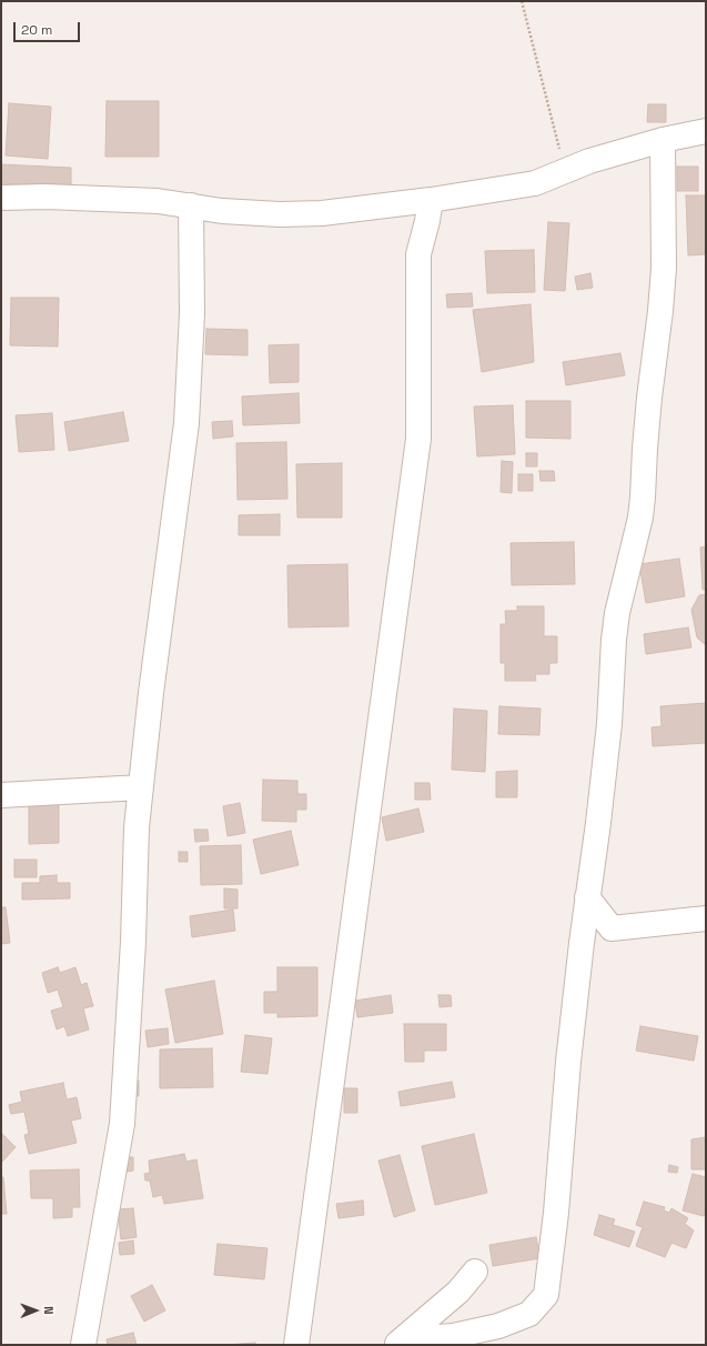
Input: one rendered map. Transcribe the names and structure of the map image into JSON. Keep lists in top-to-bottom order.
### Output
{
  "scale_bar": "20 m",
  "north": "right"
}
